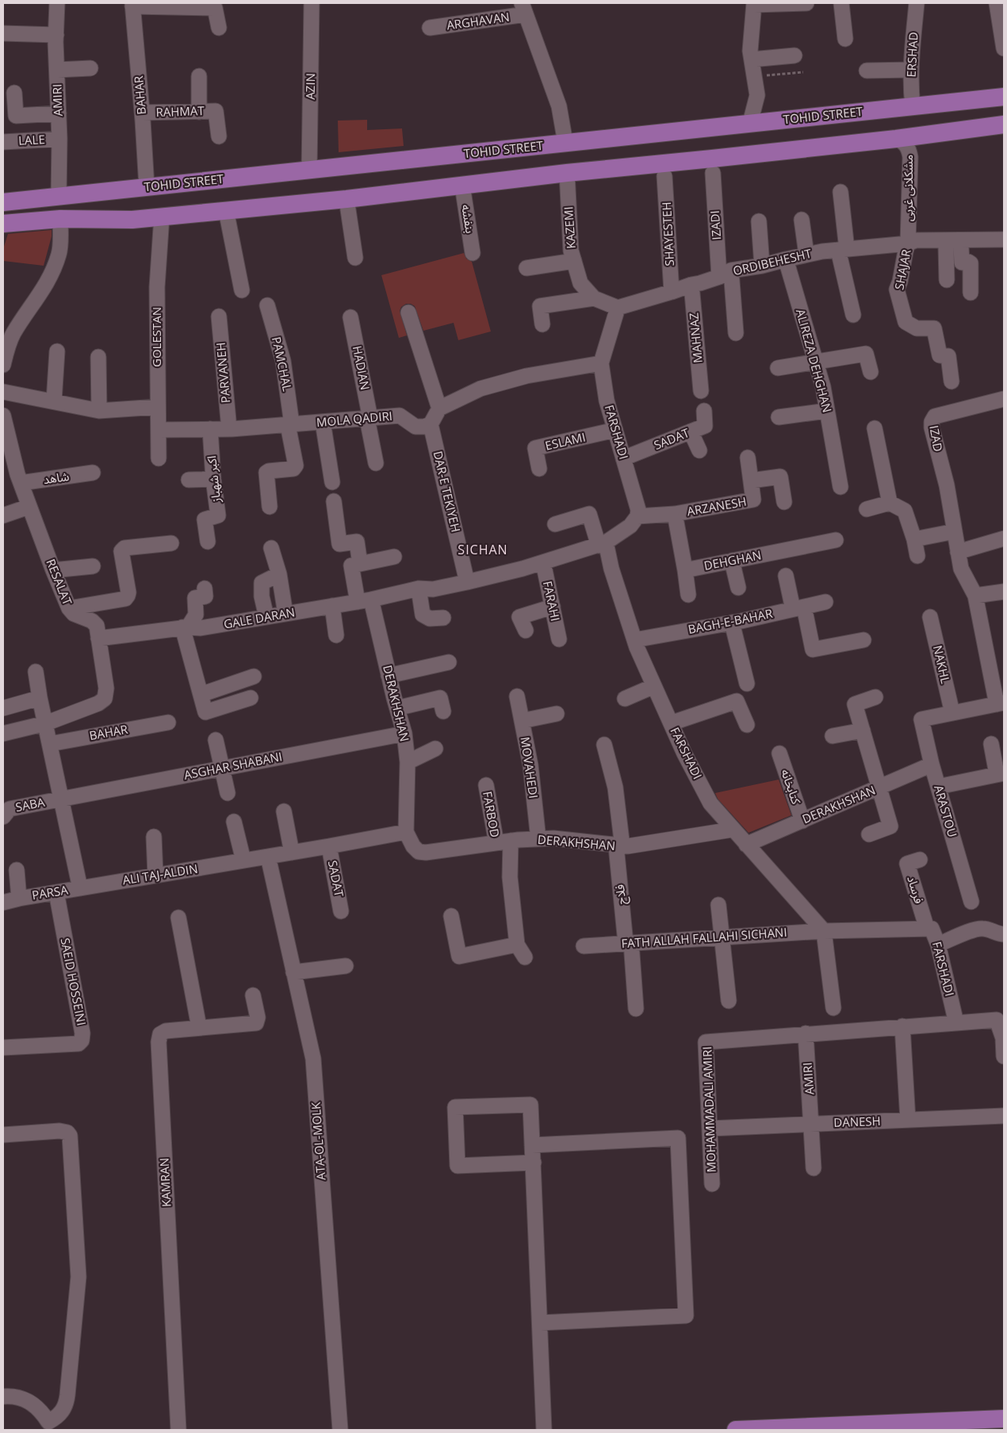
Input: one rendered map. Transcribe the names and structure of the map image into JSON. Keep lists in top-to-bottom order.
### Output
{
  "streets": {
    "main road": ["TOHID STREET"],
    "street": [
      "ARGHAVAN",
      "ERSHAD",
      "AZIN",
      "BAHAR",
      "AMIRI",
      "RAHMAT",
      "LALE",
      "مشکلانی غربی",
      "بنفشه",
      "IZADI",
      "KAZEMI",
      "SHAYESTEH",
      "ORDIBEHESHT",
      "SHAJAR",
      "GOLESTAN",
      "MAHNAZ",
      "ALIREZA DEHGHAN",
      "PAMCHAL",
      "HADIAN",
      "PARVANEH",
      "MOLA QADIRI",
      "FARSHADI",
      "IZAD",
      "SADAT",
      "ESLAMI",
      "شاهد",
      "اکبر شهباز",
      "DAR-E TEKIYEH",
      "ARZANESH",
      "DEHGHAN",
      "RESALAT",
      "FARAHI",
      "GALE DARAN",
      "BAGH-E-BAHAR",
      "NAKHL",
      "DERAKHSHAN",
      "ASGHAR SHABANI",
      "MOVAHEDI",
      "کتابخانه",
      "SABA",
      "ARASTOU",
      "FARBOD",
      "ALI TAJ-ALDIN",
      "فرساد",
      "PARSA",
      "فلاح",
      "FATH ALLAH FALLAHI SICHANI",
      "SAEID HOSSEINI",
      "MOHAMMADALI AMIRI",
      "DANESH",
      "ATA-OL-MOLK",
      "KAMRAN"
    ]
  },
  "crossings": [
    ["ERSHAD", "TOHID STREET"],
    ["AZIN", "TOHID STREET"],
    ["BAHAR", "RAHMAT"],
    ["BAHAR", "TOHID STREET"],
    ["AMIRI", "TOHID STREET"],
    ["AMIRI", "LALE"],
    ["AMIRI", "MOHAMMADALI AMIRI"],
    ["AMIRI", "DANESH"],
    ["مشکلانی غربی", "ORDIBEHESHT"],
    ["مشکلانی غربی", "SHAJAR"],
    ["IZADI", "ORDIBEHESHT"],
    ["KAZEMI", "ORDIBEHESHT"],
    ["KAZEMI", "FARSHADI"],
    ["SHAYESTEH", "ORDIBEHESHT"],
    ["ORDIBEHESHT", "SHAJAR"],
    ["ORDIBEHESHT", "MAHNAZ"],
    ["ORDIBEHESHT", "ALIREZA DEHGHAN"],
    ["ORDIBEHESHT", "FARSHADI"],
    ["GOLESTAN", "MOLA QADIRI"],
    ["PAMCHAL", "MOLA QADIRI"],
    ["HADIAN", "MOLA QADIRI"],
    ["PARVANEH", "MOLA QADIRI"],
    ["MOLA QADIRI", "اکبر شهباز"],
    ["MOLA QADIRI", "DAR-E TEKIYEH"],
    ["FARSHADI", "SADAT"],
    ["FARSHADI", "ESLAMI"],
    ["FARSHADI", "ARZANESH"],
    ["FARSHADI", "BAGH-E-BAHAR"],
    ["FARSHADI", "DERAKHSHAN"],
    ["FARSHADI", "فرساد"],
    ["FARSHADI", "FATH ALLAH FALLAHI SICHANI"],
    ["SADAT", "ALI TAJ-ALDIN"],
    ["شاهد", "RESALAT"],
    ["DAR-E TEKIYEH", "GALE DARAN"],
    ["RESALAT", "GALE DARAN"],
    ["FARAHI", "GALE DARAN"],
    ["GALE DARAN", "DERAKHSHAN"],
    ["NAKHL", "ARASTOU"],
    ["DERAKHSHAN", "ASGHAR SHABANI"],
    ["DERAKHSHAN", "MOVAHEDI"],
    ["DERAKHSHAN", "کتابخانه"],
    ["DERAKHSHAN", "ARASTOU"],
    ["DERAKHSHAN", "FARBOD"],
    ["DERAKHSHAN", "ALI TAJ-ALDIN"],
    ["DERAKHSHAN", "فلاح"],
    ["ASGHAR SHABANI", "SABA"],
    ["ALI TAJ-ALDIN", "PARSA"],
    ["ALI TAJ-ALDIN", "ATA-OL-MOLK"],
    ["PARSA", "SAEID HOSSEINI"],
    ["فلاح", "FATH ALLAH FALLAHI SICHANI"],
    ["MOHAMMADALI AMIRI", "DANESH"]
  ],
  "districts": ["SICHAN"]
}
